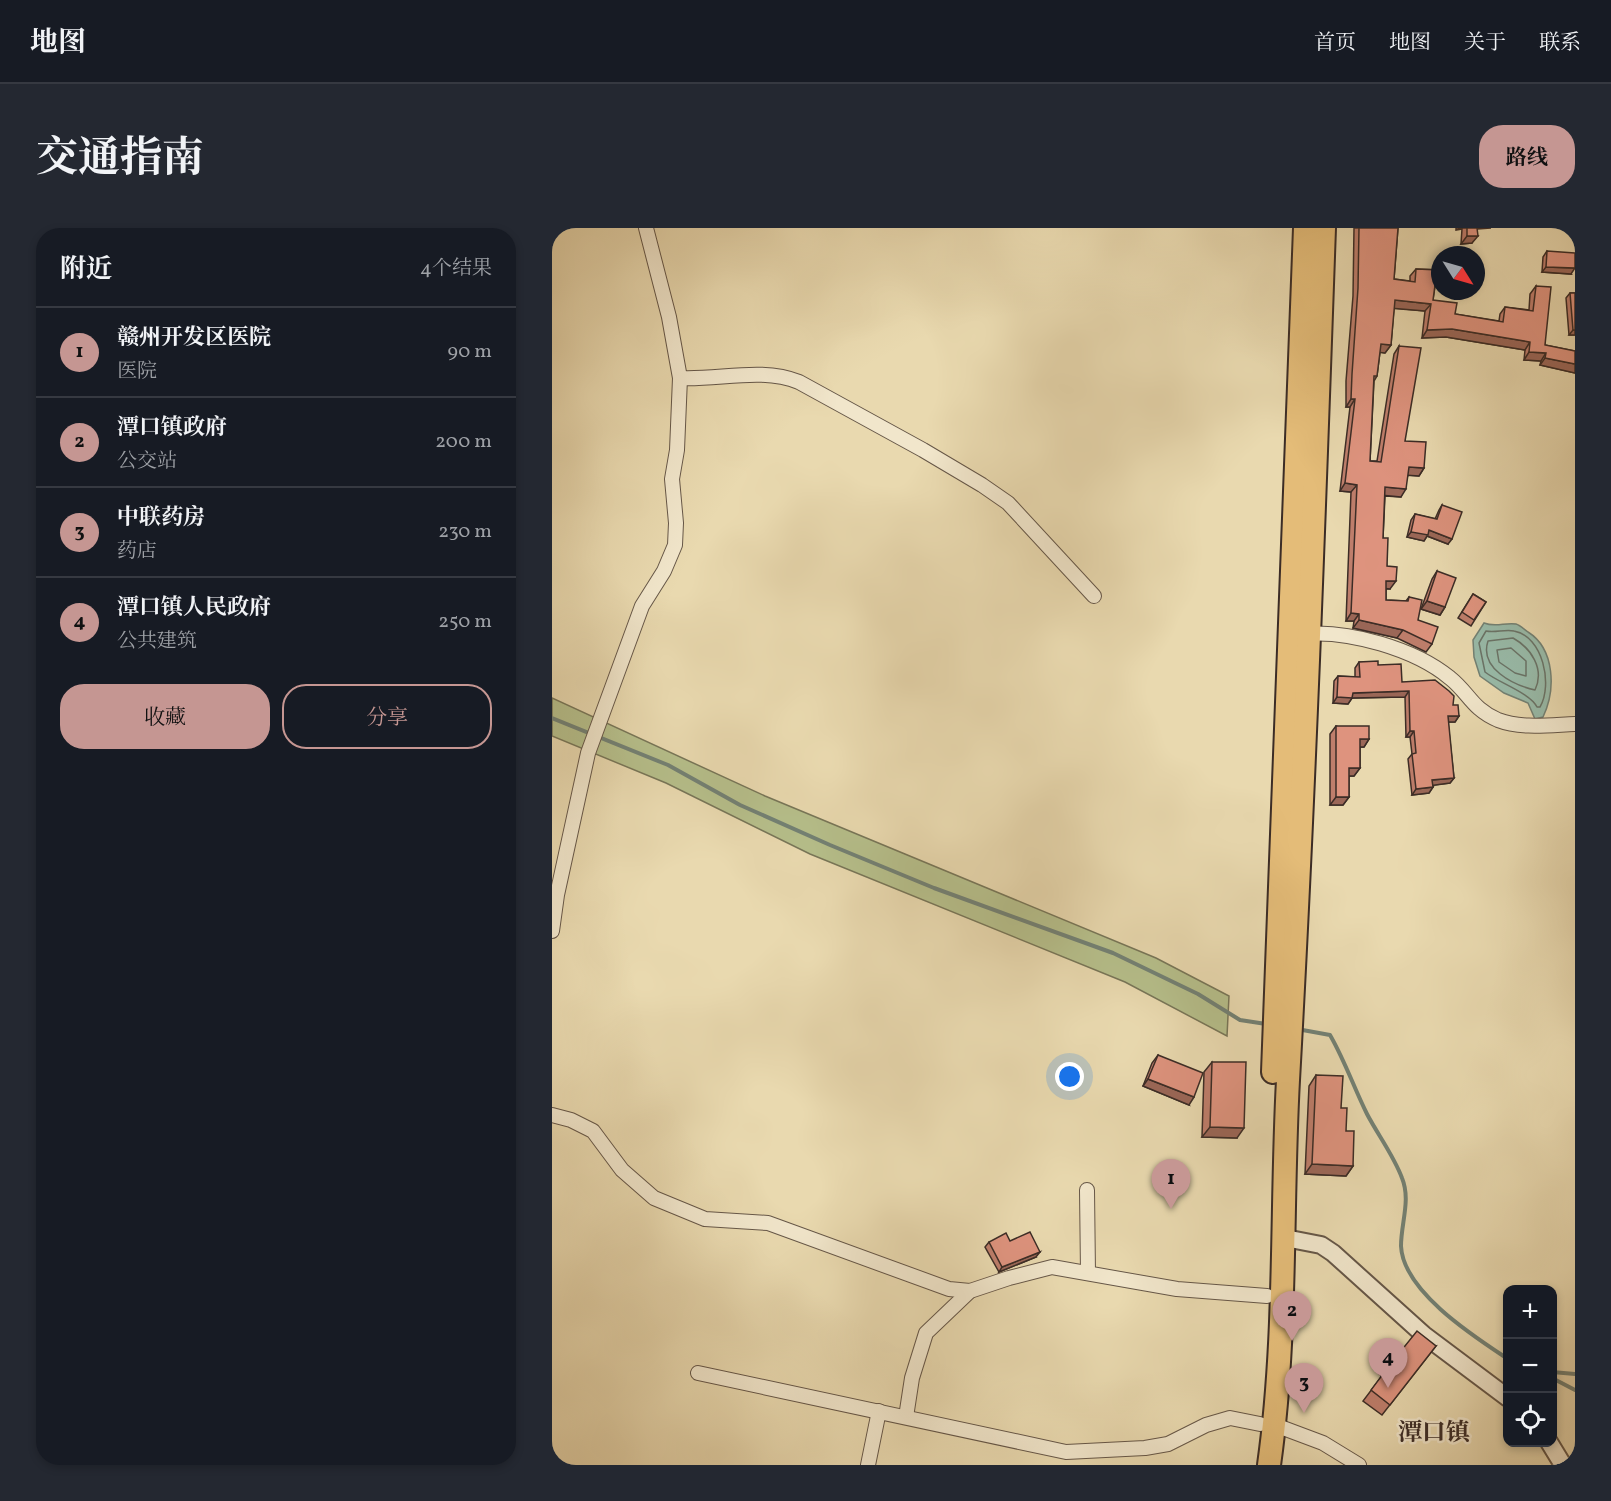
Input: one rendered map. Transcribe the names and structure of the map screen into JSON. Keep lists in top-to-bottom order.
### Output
{
  "districts": ["潭口镇"],
  "north": "bottom right",
  "page": {
    "header": "地图",
    "nav": [
      "首页",
      "地图",
      "关于",
      "联系"
    ],
    "title": "交通指南",
    "buttons": [
      "路线",
      ["收藏", "分享"]
    ],
    "heading": ["附近", "4个结果"],
    "list": [
      {
        "mark": "1",
        "name": "赣州开发区医院",
        "note": "医院",
        "value": "90 m"
      },
      {
        "mark": "2",
        "name": "潭口镇政府",
        "note": "公交站",
        "value": "200 m"
      },
      {
        "mark": "3",
        "name": "中联药房",
        "note": "药店",
        "value": "230 m"
      },
      {
        "mark": "4",
        "name": "潭口镇人民政府",
        "note": "公共建筑",
        "value": "250 m"
      }
    ],
    "pins": [
      "1",
      "2",
      "4",
      "3"
    ],
    "map_buttons": ["+", "−"]
  }
}
